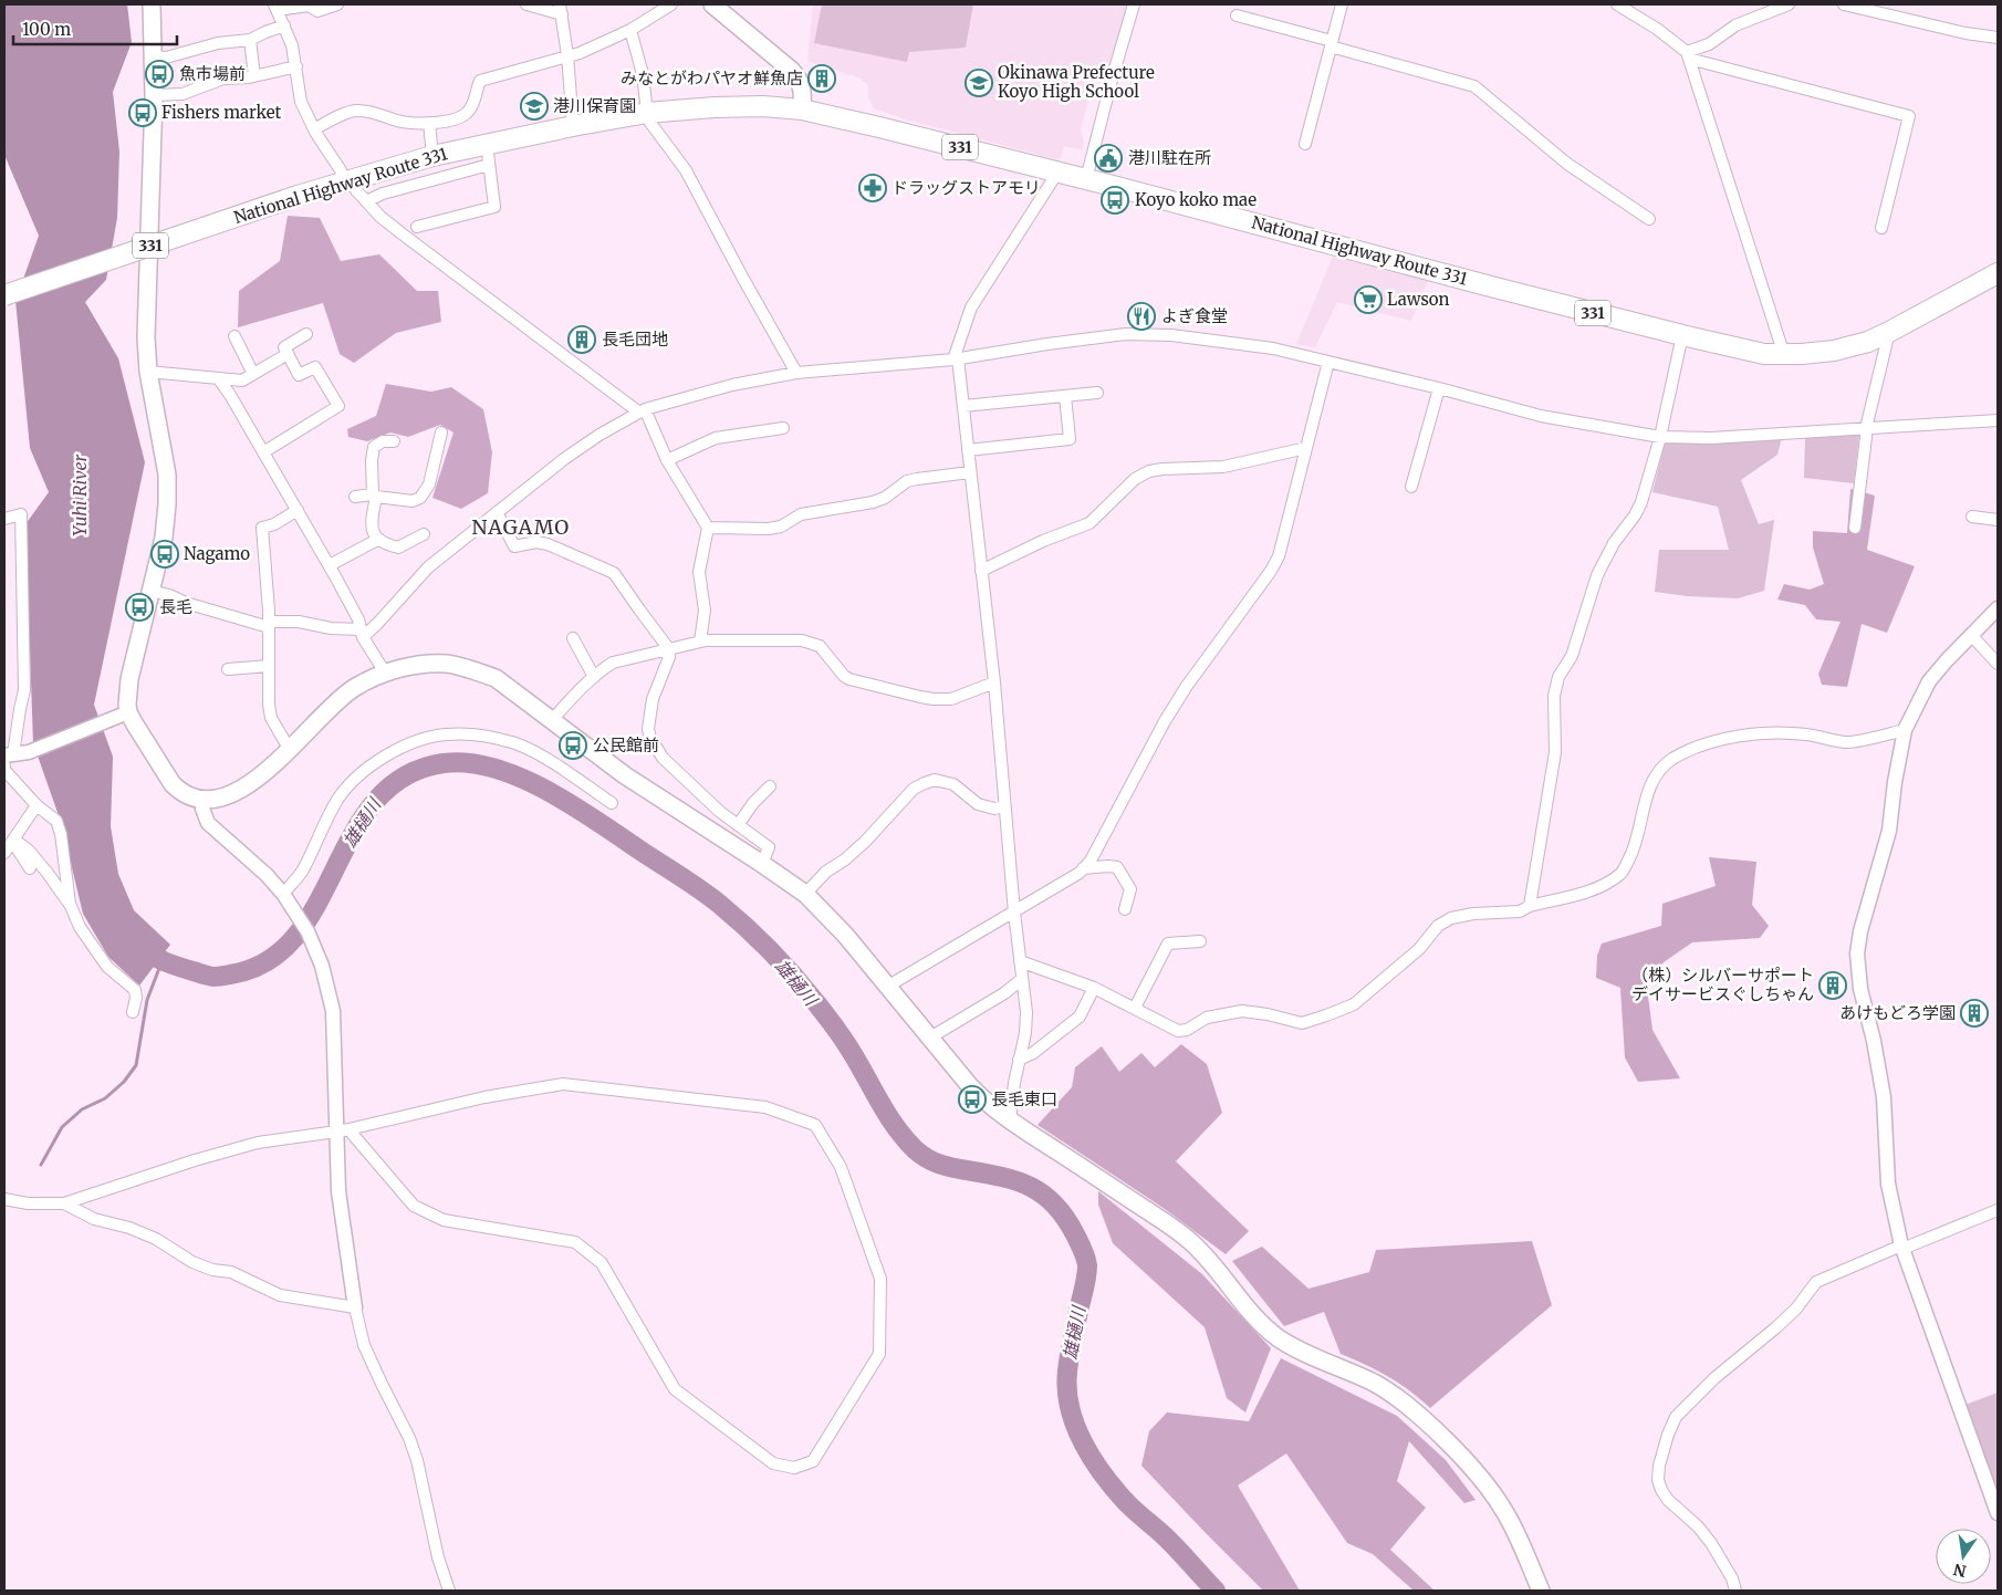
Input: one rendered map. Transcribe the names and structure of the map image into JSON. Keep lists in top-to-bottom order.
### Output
{
  "streets": {
    "highway": ["331", "National Highway Route 331"]
  },
  "districts": ["NAGAMO"],
  "water": ["Yuhi River", "雄樋川"],
  "places": {
    "bus stop": [
      "魚市場前",
      "Fishers market",
      "Koyo koko mae",
      "Nagamo",
      "長毛",
      "公民館前",
      "長毛東口"
    ],
    "building": [
      "みなとがわパヤオ鮮魚店",
      "長毛団地",
      "（株）シルバーサポート デイサービスぐしちゃん",
      "あけもどろ学園"
    ],
    "school or university": ["Okinawa Prefecture Koyo High School", "港川保育園"],
    "public building": ["港川駐在所"],
    "pharmacy": ["ドラッグストアモリ"],
    "supermarket": ["Lawson"],
    "restaurant": ["よぎ食堂"]
  },
  "scale_bar": "100 m",
  "north": "bottom"
}
